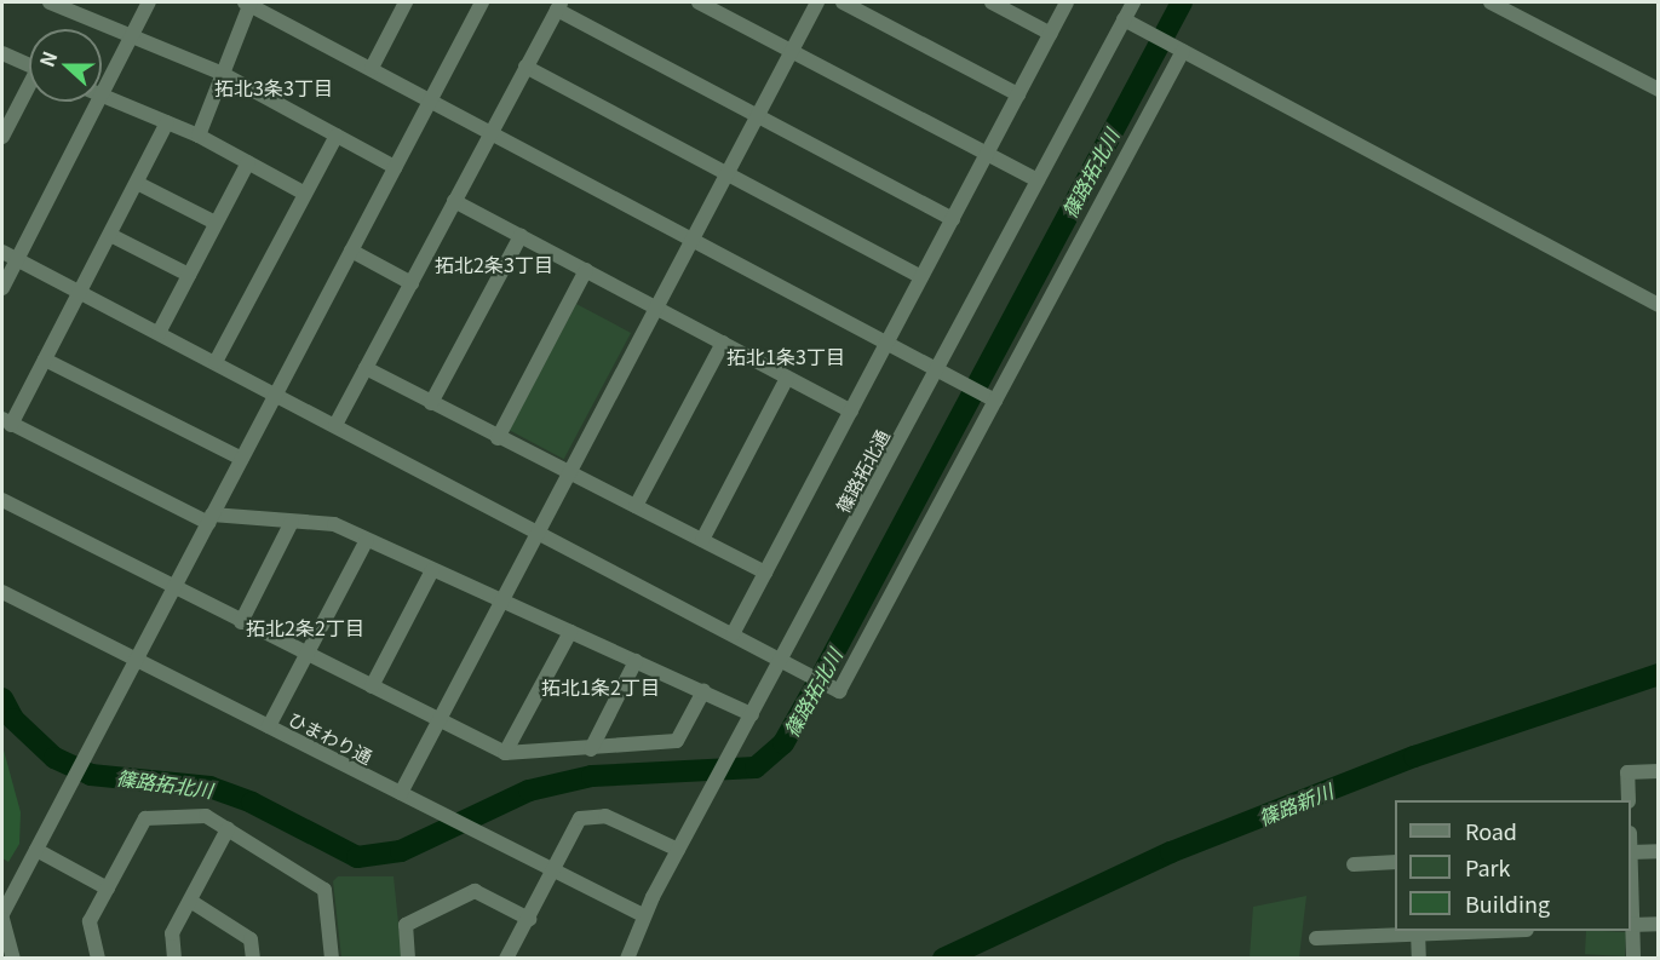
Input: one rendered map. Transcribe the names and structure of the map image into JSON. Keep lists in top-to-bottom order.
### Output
{
  "streets": {
    "street": ["篠路拓北通", "ひまわり通"]
  },
  "crossings": [
    ["篠路拓北通", "ひまわり通"]
  ],
  "districts": [
    "拓北3条3丁目",
    "拓北2条3丁目",
    "拓北1条3丁目",
    "拓北2条2丁目",
    "拓北1条2丁目"
  ],
  "water": ["篠路拓北川", "篠路新川"],
  "legend": ["Road", "Park", "Building"],
  "north": "left"
}
